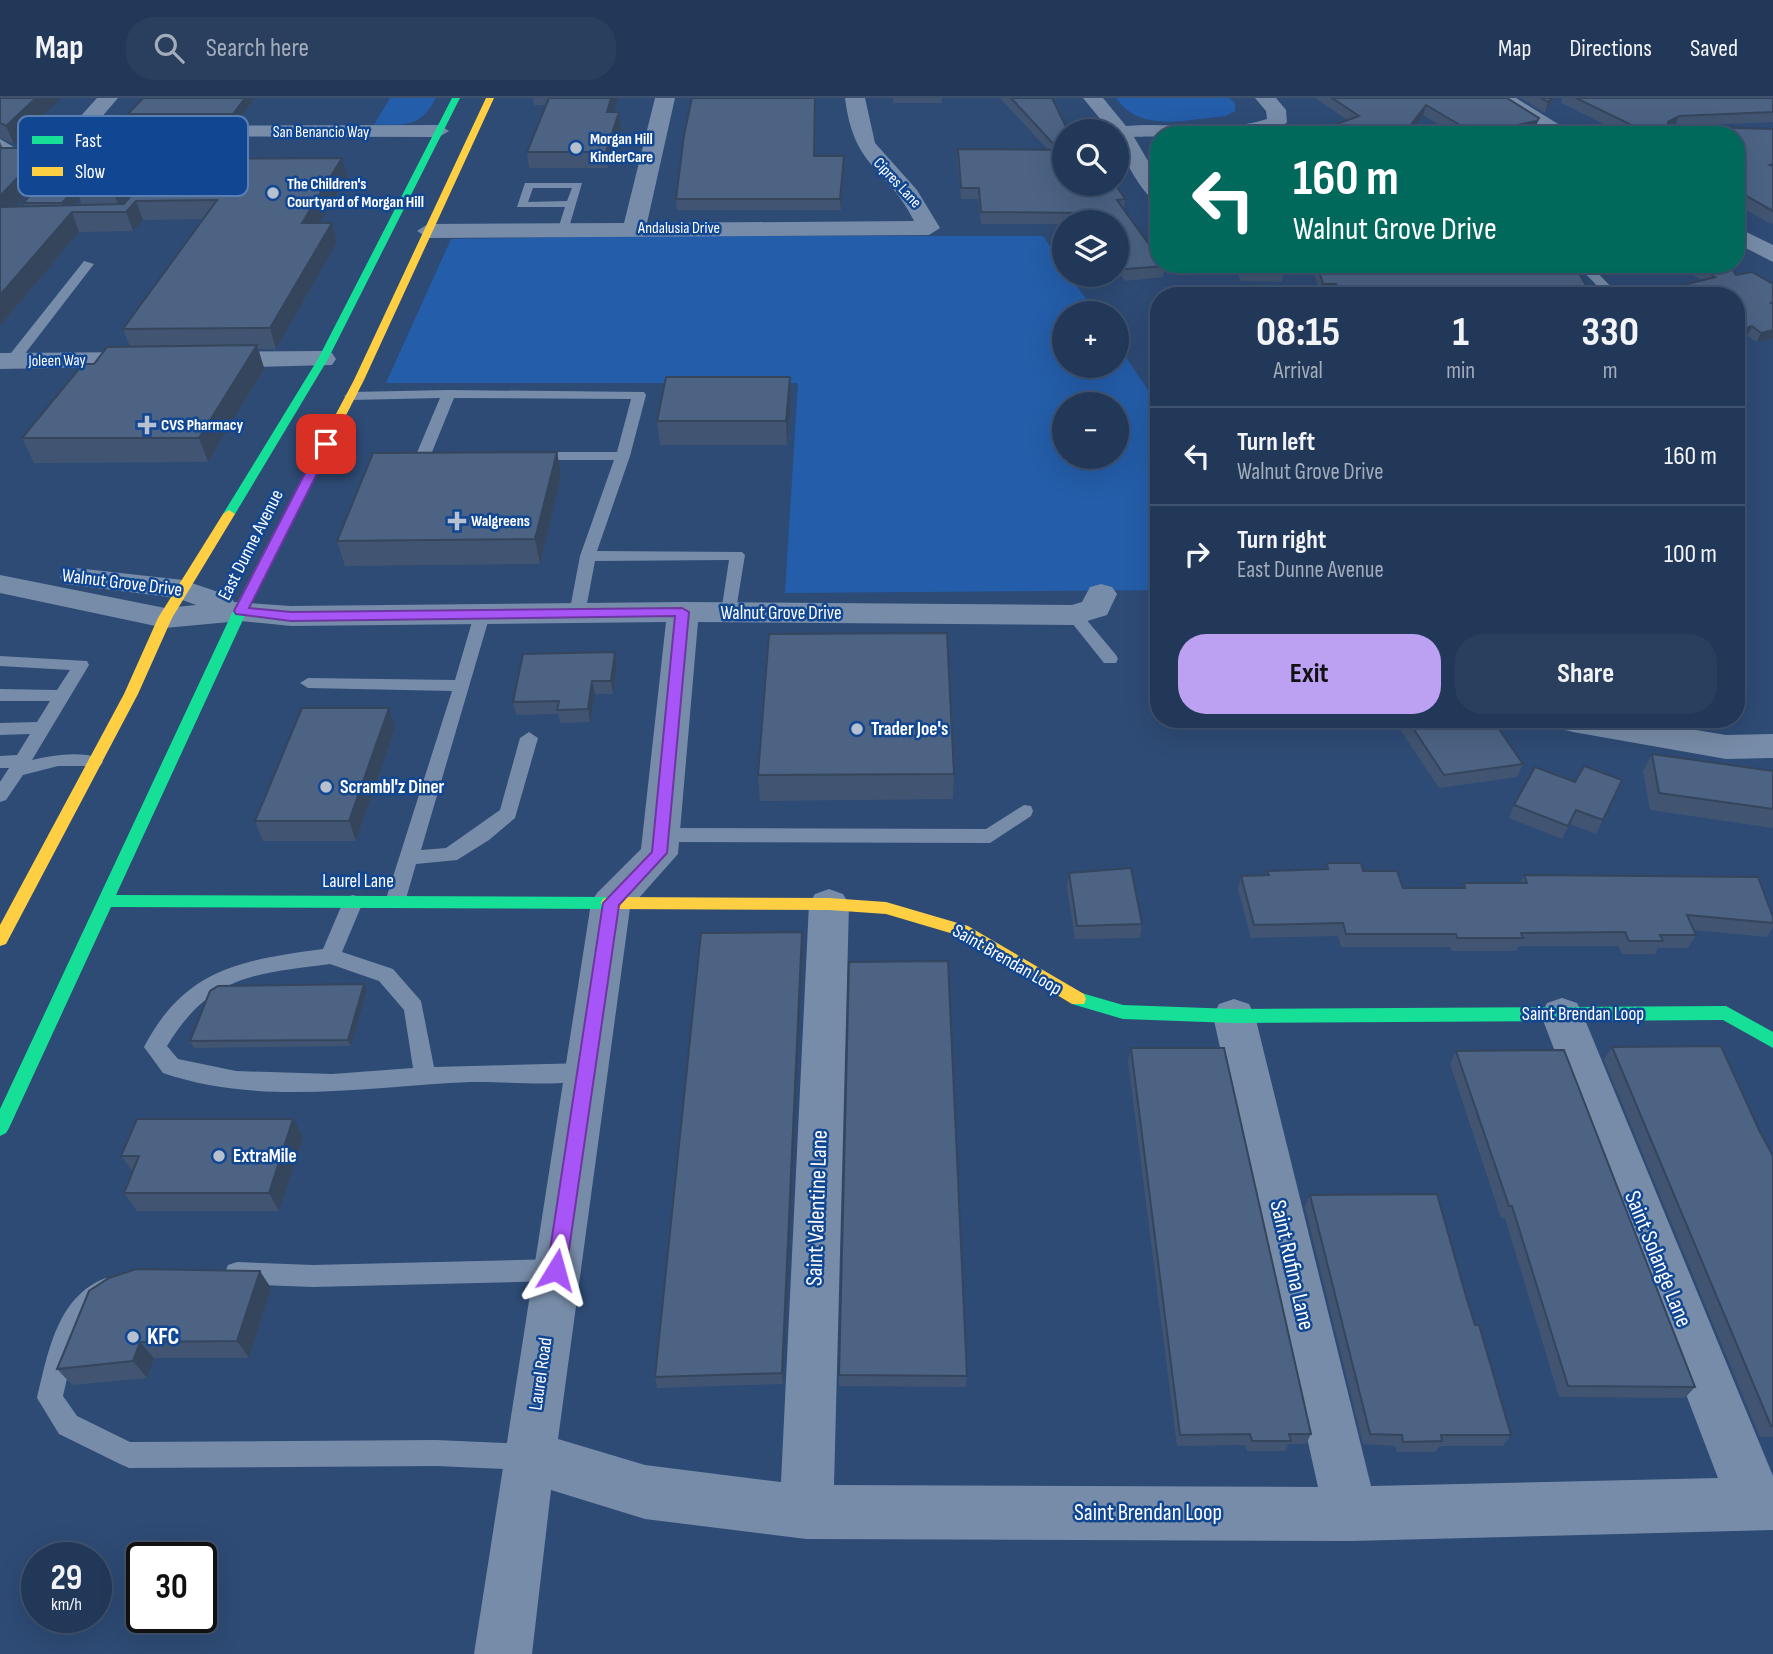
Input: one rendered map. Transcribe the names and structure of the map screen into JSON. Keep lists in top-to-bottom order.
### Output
{
  "streets": {
    "main road": ["East Dunne Avenue", "Laurel Lane", "Saint Brendan Loop"],
    "street": [
      "San Benancio Way",
      "Cipres Lane",
      "Andalusia Drive",
      "Joleen Way",
      "Walnut Grove Drive",
      "Saint Valentine Lane",
      "Saint Solange Lane",
      "Saint Rufina Lane",
      "Laurel Road"
    ]
  },
  "crossings": [
    ["San Benancio Way", "East Dunne Avenue"],
    ["Cipres Lane", "Andalusia Drive"],
    ["Andalusia Drive", "East Dunne Avenue"],
    ["Joleen Way", "East Dunne Avenue"],
    ["East Dunne Avenue", "Walnut Grove Drive"],
    ["East Dunne Avenue", "Laurel Lane"],
    ["Laurel Lane", "Saint Brendan Loop"],
    ["Laurel Lane", "Laurel Road"],
    ["Saint Brendan Loop", "Saint Valentine Lane"],
    ["Saint Brendan Loop", "Saint Solange Lane"],
    ["Saint Brendan Loop", "Saint Rufina Lane"],
    ["Saint Brendan Loop", "Laurel Road"]
  ],
  "places": {
    "other": [
      "Morgan Hill KinderCare",
      "The Children's Courtyard of Morgan Hill",
      "Trader Joe's",
      "Scrambl'z Diner",
      "ExtraMile",
      "KFC"
    ],
    "health": ["CVS Pharmacy", "Walgreens"]
  },
  "legend": ["Fast", "Slow"],
  "page": {
    "header": "Map",
    "search": "Search here",
    "nav": ["Map", "Directions", "Saved"],
    "map_buttons": ["+", "−"],
    "turn": ["160 m", "Walnut Grove Drive"],
    "eta": [
      "08:15",
      "Arrival",
      "1",
      "min",
      "330",
      "m"
    ],
    "list": [
      {
        "name": "Turn left",
        "note": "Walnut Grove Drive",
        "value": "160 m"
      },
      {
        "name": "Turn right",
        "note": "East Dunne Avenue",
        "value": "100 m"
      }
    ],
    "buttons": ["Exit", "Share"],
    "speed": "29 km/h",
    "limit": "30"
  }
}
